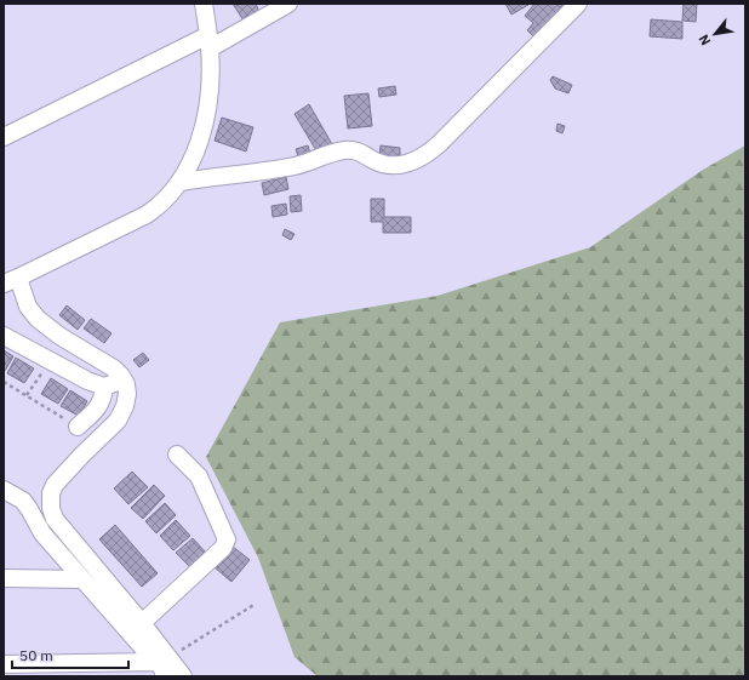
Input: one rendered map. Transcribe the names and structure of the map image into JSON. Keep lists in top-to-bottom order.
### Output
{
  "scale_bar": "50 m",
  "north": "bottom left"
}
